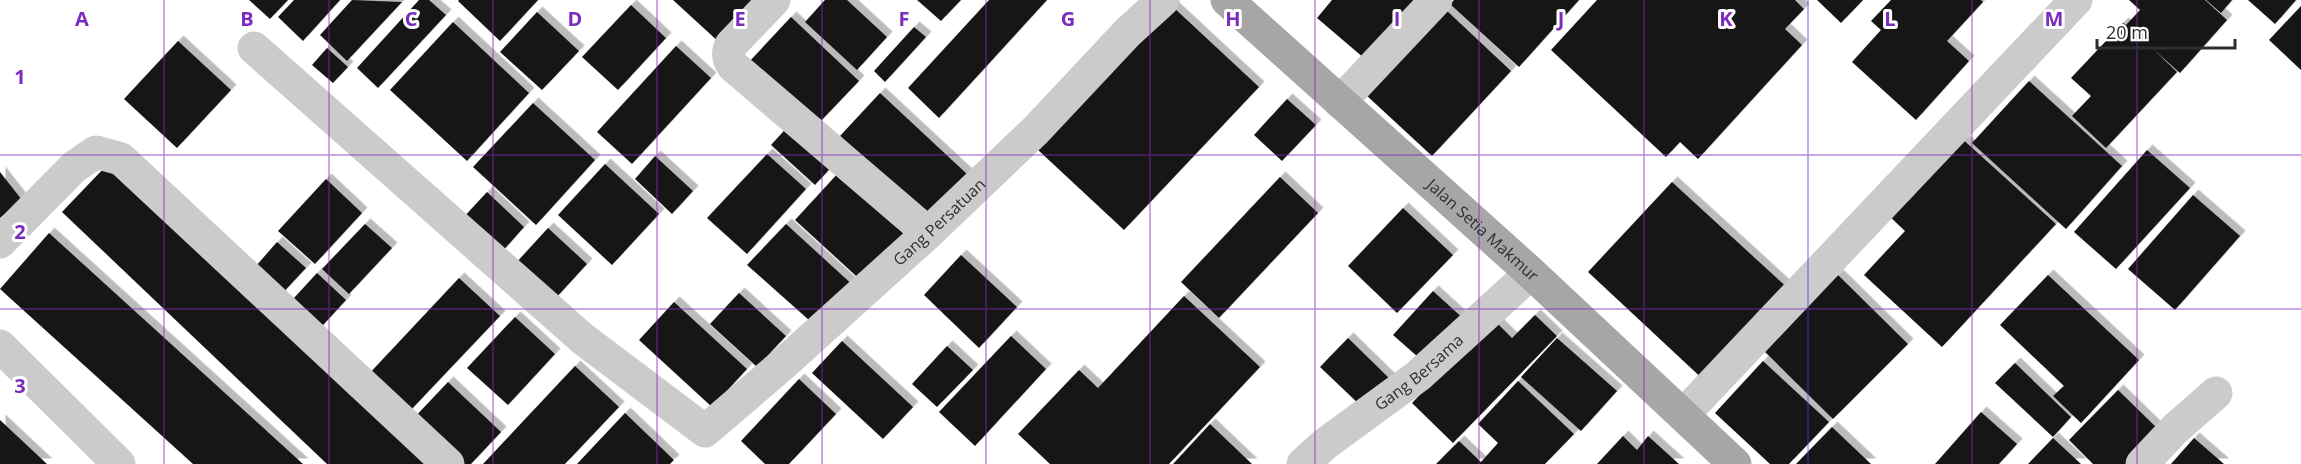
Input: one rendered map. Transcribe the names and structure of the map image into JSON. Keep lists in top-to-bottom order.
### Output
{
  "streets": {
    "main road": ["Jalan Setia Makmur"],
    "street": ["Gang Persatuan", "Gang Bersama"]
  },
  "crossings": [
    ["Jalan Setia Makmur", "Gang Bersama"]
  ],
  "scale_bar": "20 m",
  "grid": {
    "columns": [
      "A",
      "B",
      "C",
      "D",
      "E",
      "F",
      "G",
      "H",
      "I",
      "J",
      "K",
      "L",
      "M"
    ],
    "rows": ["1", "2", "3"]
  }
}
